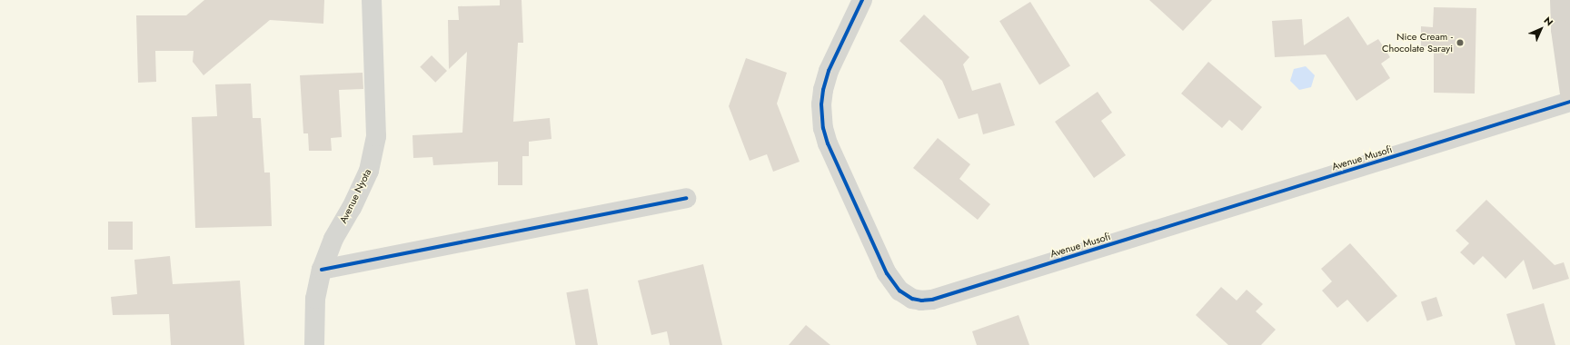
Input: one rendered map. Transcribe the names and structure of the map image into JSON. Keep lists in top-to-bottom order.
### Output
{
  "streets": {
    "street": ["Avenue Musofi", "Avenue Nyota"]
  },
  "places": ["Nice Cream - Chocolate Sarayi"],
  "north": "top right"
}
